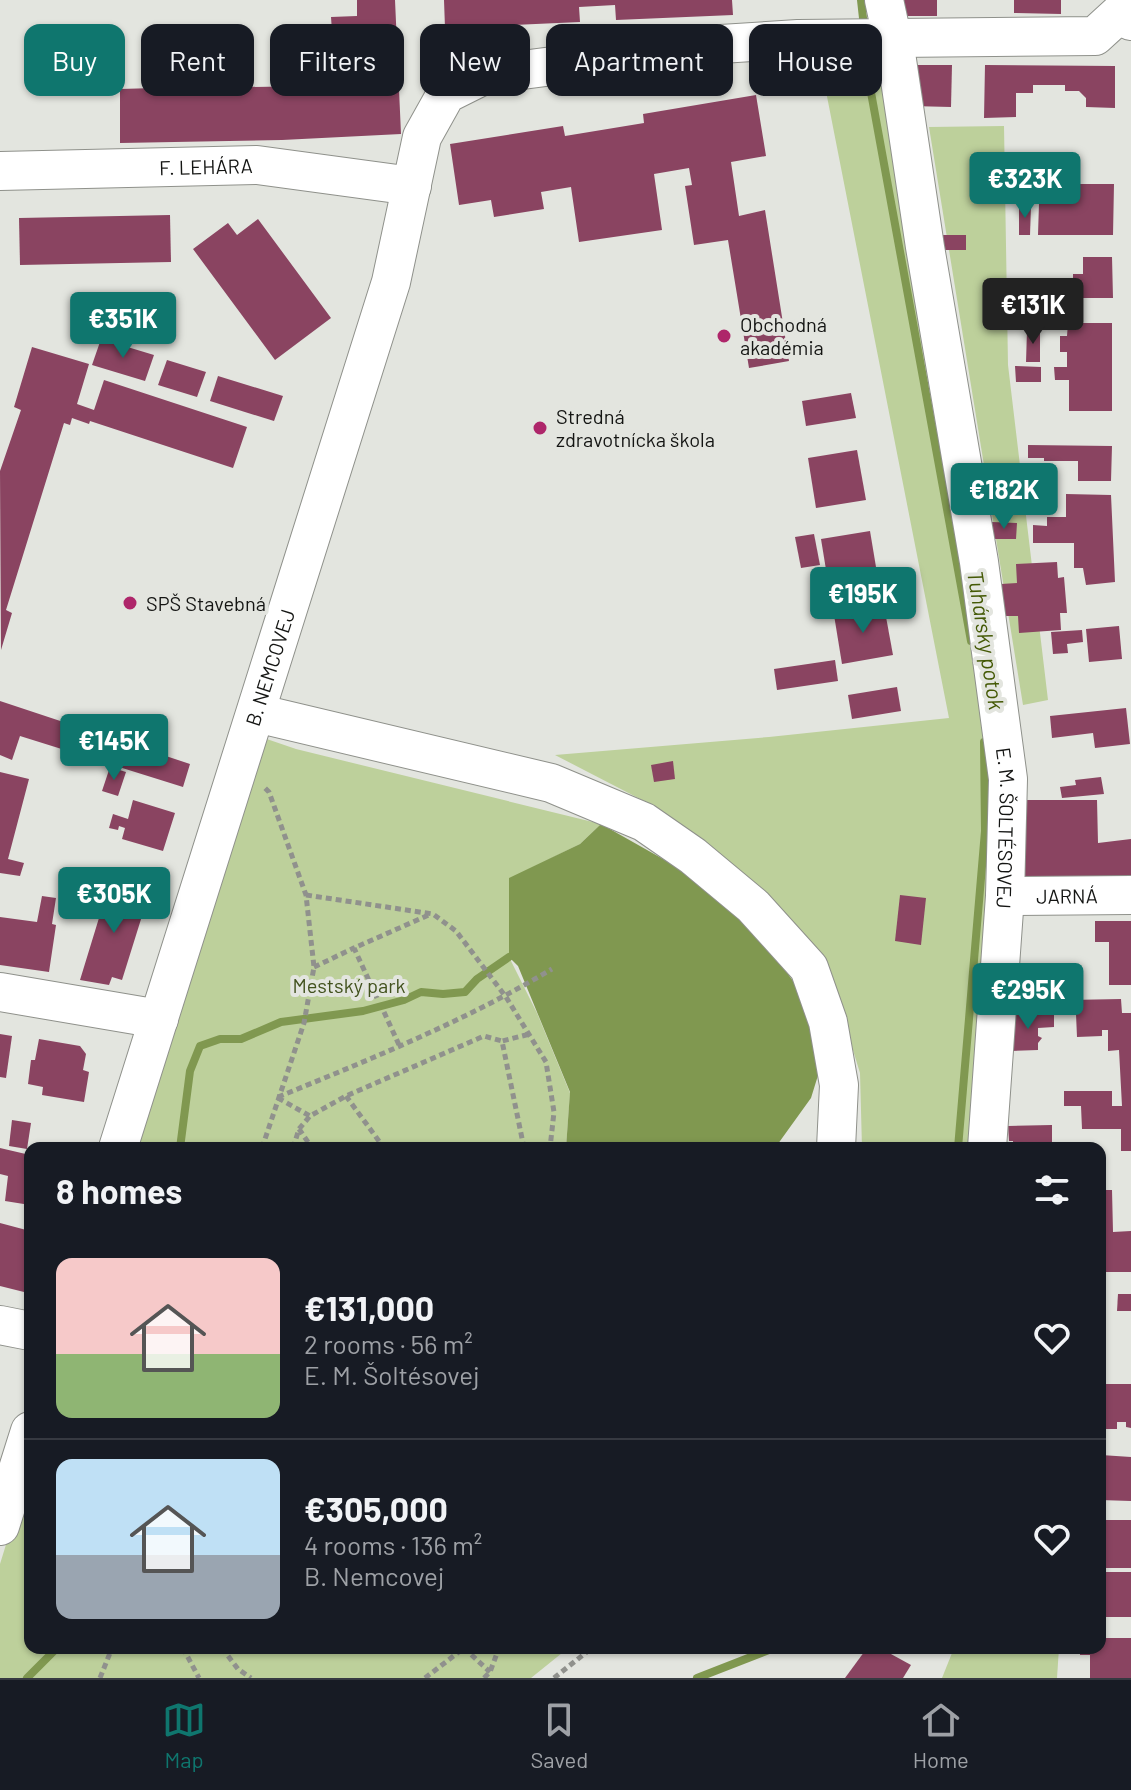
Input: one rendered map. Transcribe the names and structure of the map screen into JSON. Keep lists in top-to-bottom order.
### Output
{
  "streets": {
    "street": [
      "F. LEHÁRA",
      "B. NEMCOVEJ",
      "E. M. ŠOLTÉSOVEJ",
      "JARNÁ"
    ]
  },
  "crossings": [
    ["F. LEHÁRA", "B. NEMCOVEJ"],
    ["B. NEMCOVEJ", "E. M. ŠOLTÉSOVEJ"],
    ["E. M. ŠOLTÉSOVEJ", "JARNÁ"]
  ],
  "water": ["Tuhársky potok"],
  "parks": ["Mestský park"],
  "places": ["Obchodná akadémia", "Stredná zdravotnícka škola", "SPŠ Stavebná"],
  "page": {
    "chip": [
      "Buy",
      "Rent",
      "Filters",
      "New",
      "Apartment",
      "House"
    ],
    "price": [
      "€323K",
      "€131K",
      "€351K",
      "€182K",
      "€195K",
      "€145K",
      "€305K",
      "€295K"
    ],
    "heading": "8 homes",
    "list": [
      {
        "name": "€131,000",
        "note": "2 rooms · 56 m² · E. M. Šoltésovej"
      },
      {
        "name": "€305,000",
        "note": "4 rooms · 136 m² · B. Nemcovej"
      }
    ],
    "tabs": ["Map", "Saved", "Home"]
  }
}
